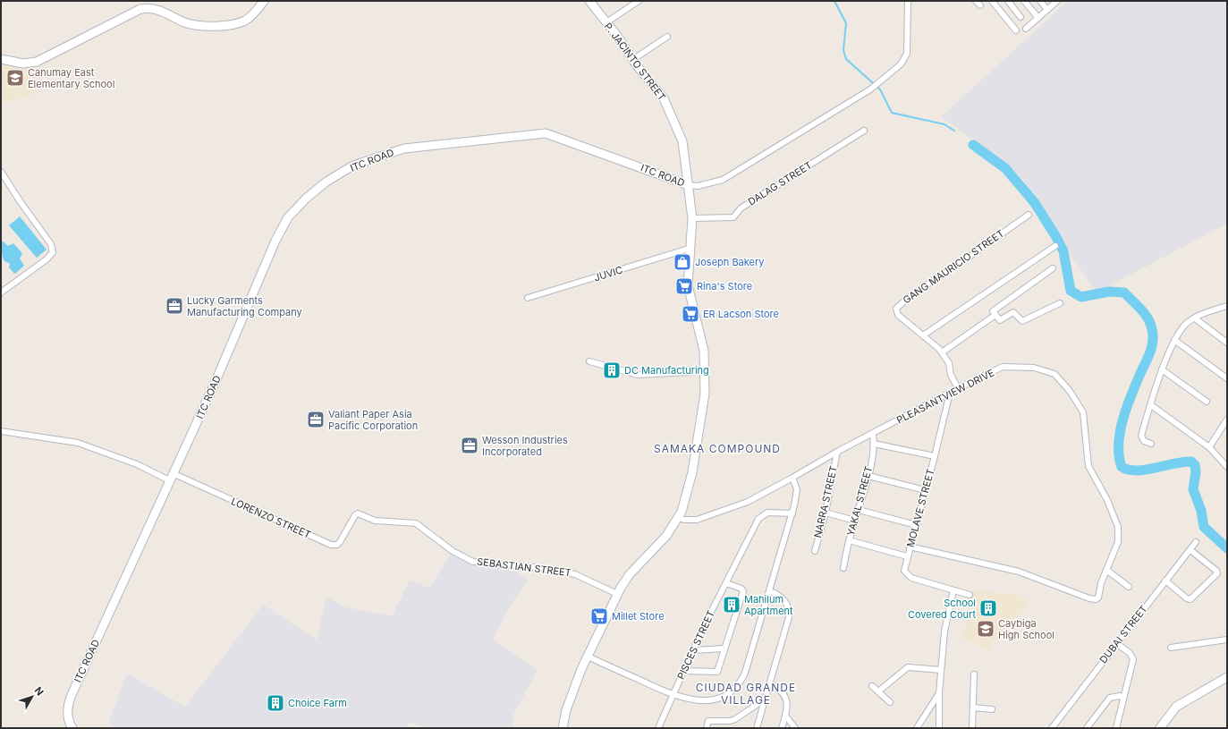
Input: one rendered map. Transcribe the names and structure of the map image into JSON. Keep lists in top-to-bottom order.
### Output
{
  "streets": {
    "street": [
      "P. JACINTO STREET",
      "ITC ROAD",
      "DALAG STREET",
      "GANG MAURICIO STREET",
      "JUVIC",
      "PLEASANTVIEW DRIVE",
      "YAKAL STREET",
      "NARRA STREET",
      "MOLAVE STREET",
      "LORENZO STREET",
      "SEBASTIAN STREET",
      "DUBAI STREET",
      "PISCES STREET"
    ]
  },
  "crossings": [
    ["P. JACINTO STREET", "ITC ROAD"],
    ["P. JACINTO STREET", "DALAG STREET"],
    ["P. JACINTO STREET", "JUVIC"],
    ["P. JACINTO STREET", "PLEASANTVIEW DRIVE"],
    ["P. JACINTO STREET", "SEBASTIAN STREET"],
    ["ITC ROAD", "LORENZO STREET"],
    ["GANG MAURICIO STREET", "PLEASANTVIEW DRIVE"],
    ["PLEASANTVIEW DRIVE", "YAKAL STREET"],
    ["PLEASANTVIEW DRIVE", "NARRA STREET"],
    ["PLEASANTVIEW DRIVE", "MOLAVE STREET"],
    ["LORENZO STREET", "SEBASTIAN STREET"]
  ],
  "districts": ["SAMAKA COMPOUND", "CIUDAD GRANDE VILLAGE"],
  "places": {
    "school or university": ["Canumay East Elementary School", "Caybiga High School"],
    "shop": ["Joseph Bakery"],
    "supermarket": ["Rina's Store", "ER Lacson Store", "Millet Store"],
    "office": ["Lucky Garments Manufacturing Company", "Valiant Paper Asia Pacific Corporation", "Wesson Industries Incorporated"],
    "building": [
      "DC Manufacturing",
      "Mahilum Apartment",
      "School Covered Court",
      "Choice Farm"
    ]
  },
  "north": "top right"
}
